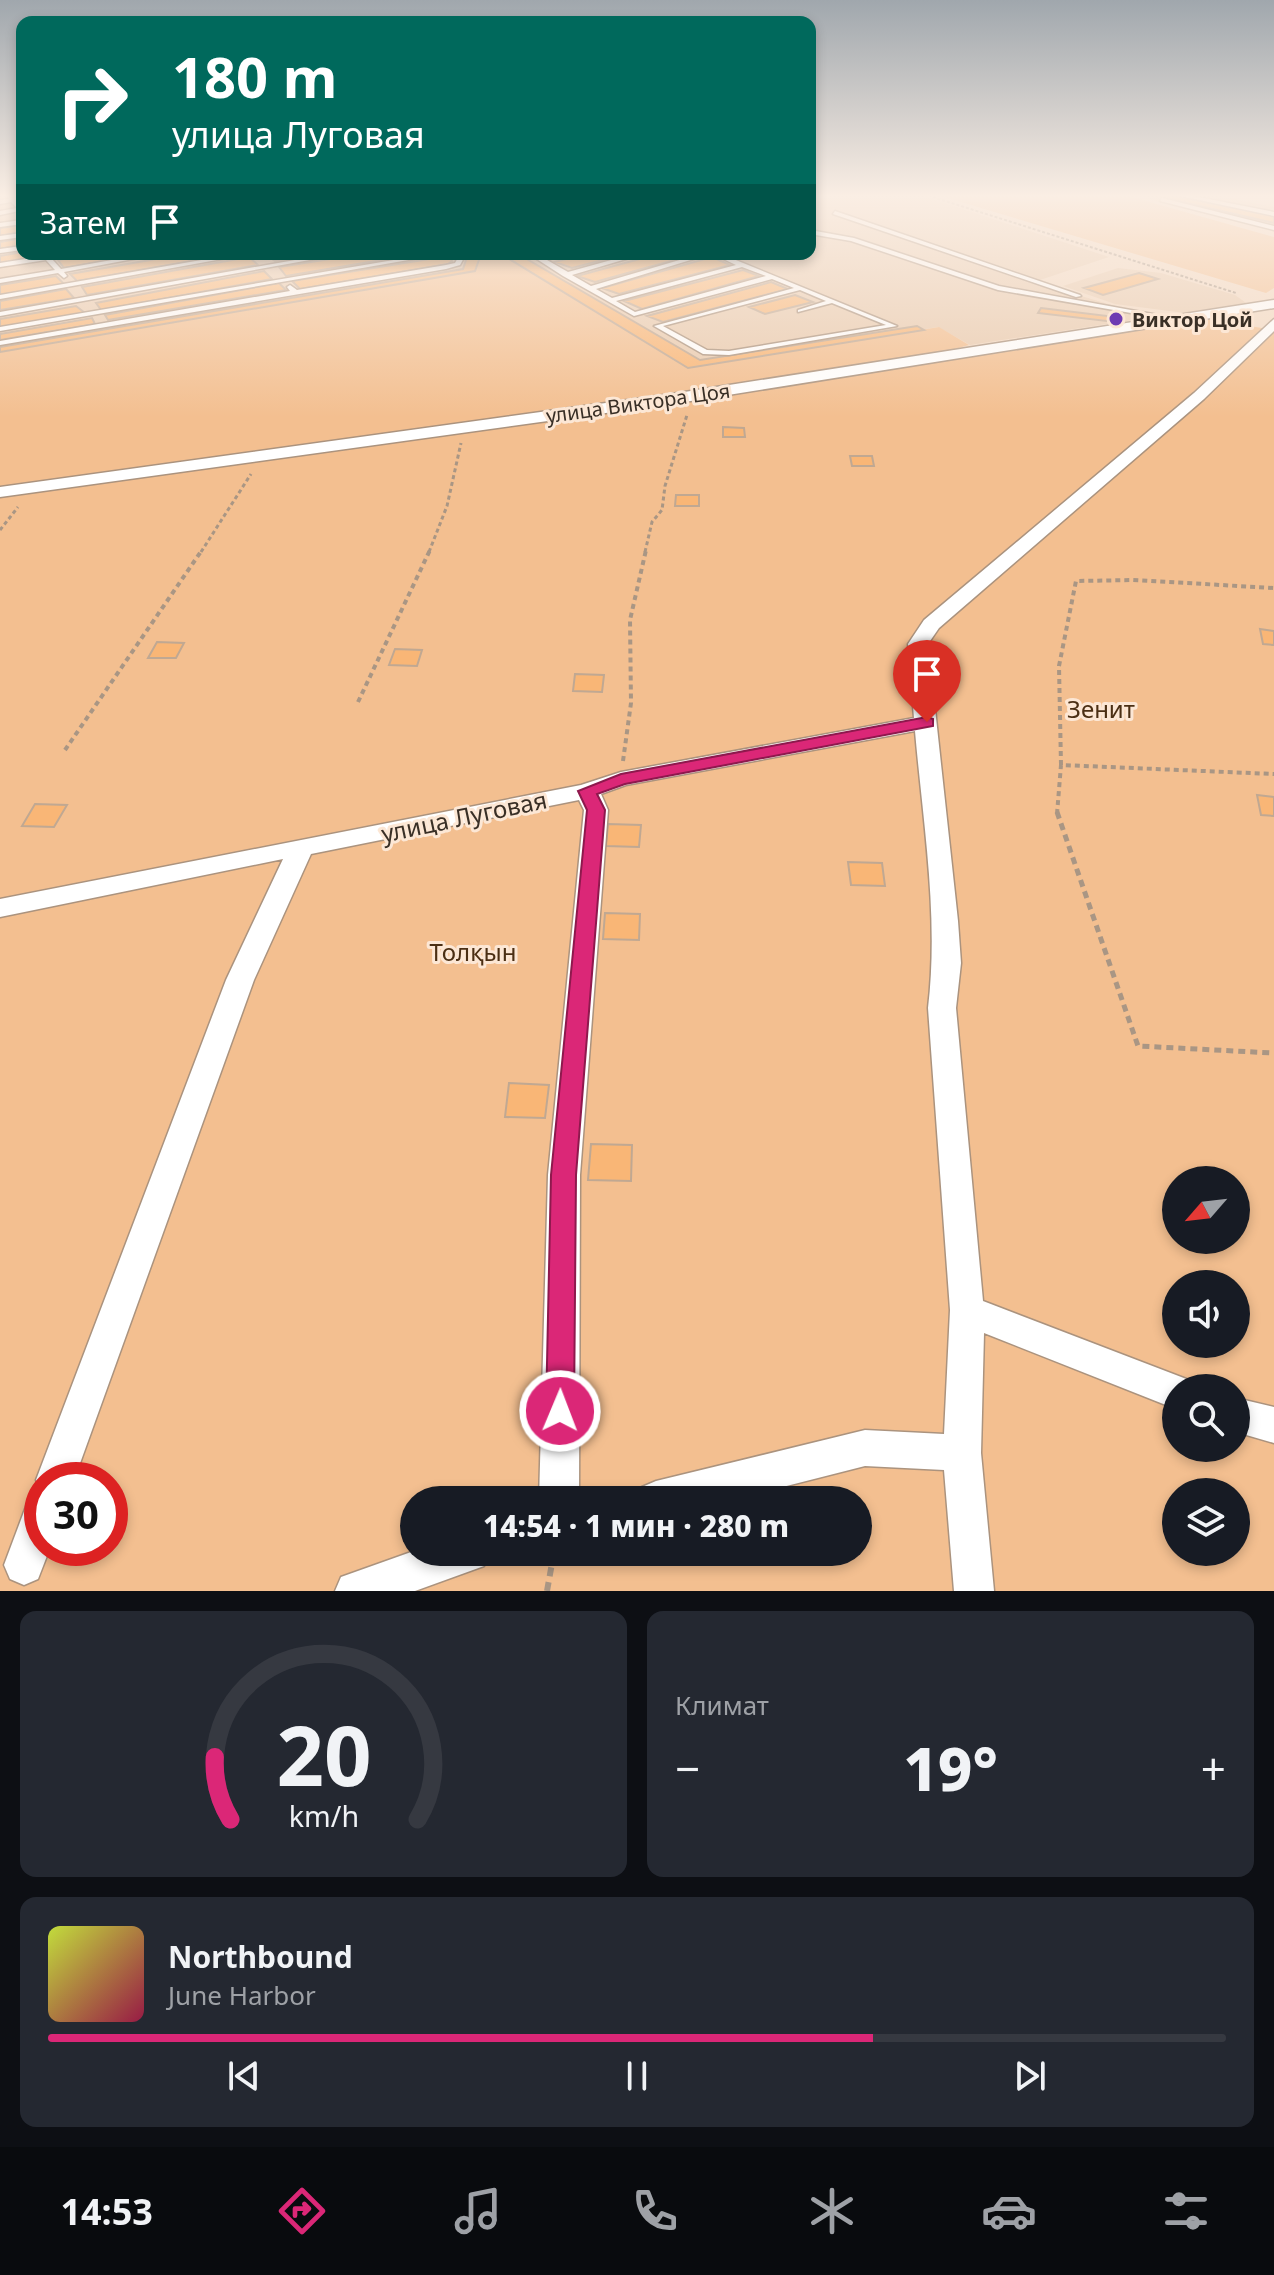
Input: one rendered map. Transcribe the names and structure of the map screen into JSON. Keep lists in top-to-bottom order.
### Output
{
  "streets": {
    "street": ["улица Виктора Цоя", "улица Луговая"]
  },
  "parks": ["Зенит", "Толқын"],
  "places": ["Виктор Цой"],
  "north": "bottom left",
  "page": {
    "turn": ["180 m", "улица Луговая"],
    "then": "Затем",
    "limit": "30",
    "trip": "14:54 · 1 мин · 280 m",
    "tile": "Климат",
    "heat": ["−", "19°", "+"],
    "song": ["Northbound", "June Harbor"],
    "tabs": "14:53",
    "gauge": ["20", "km/h"]
  }
}
